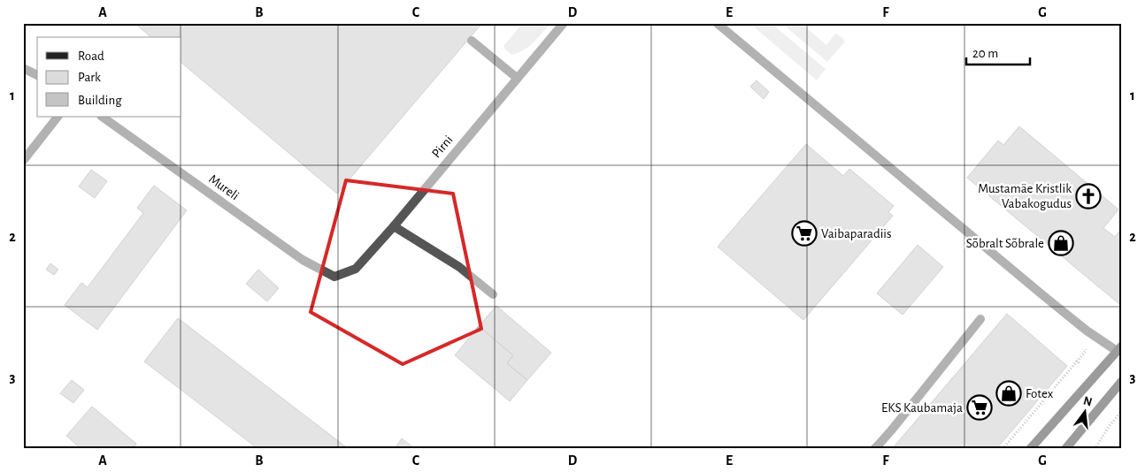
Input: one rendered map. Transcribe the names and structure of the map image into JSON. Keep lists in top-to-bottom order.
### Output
{
  "streets": {
    "street": ["Pirni", "Mureli"]
  },
  "crossings": [
    ["Pirni", "Mureli"]
  ],
  "places": {
    "church": ["Mustamäe Kristlik Vabakogudus"],
    "supermarket": ["Vaibaparadiis", "EKS Kaubamaja"],
    "shop": ["Sõbralt Sõbrale", "Fotex"]
  },
  "legend": ["Road", "Park", "Building"],
  "scale_bar": "20 m",
  "north": "top",
  "grid": {
    "columns": [
      "A",
      "B",
      "C",
      "D",
      "E",
      "F",
      "G"
    ],
    "rows": ["1", "2", "3"]
  }
}
